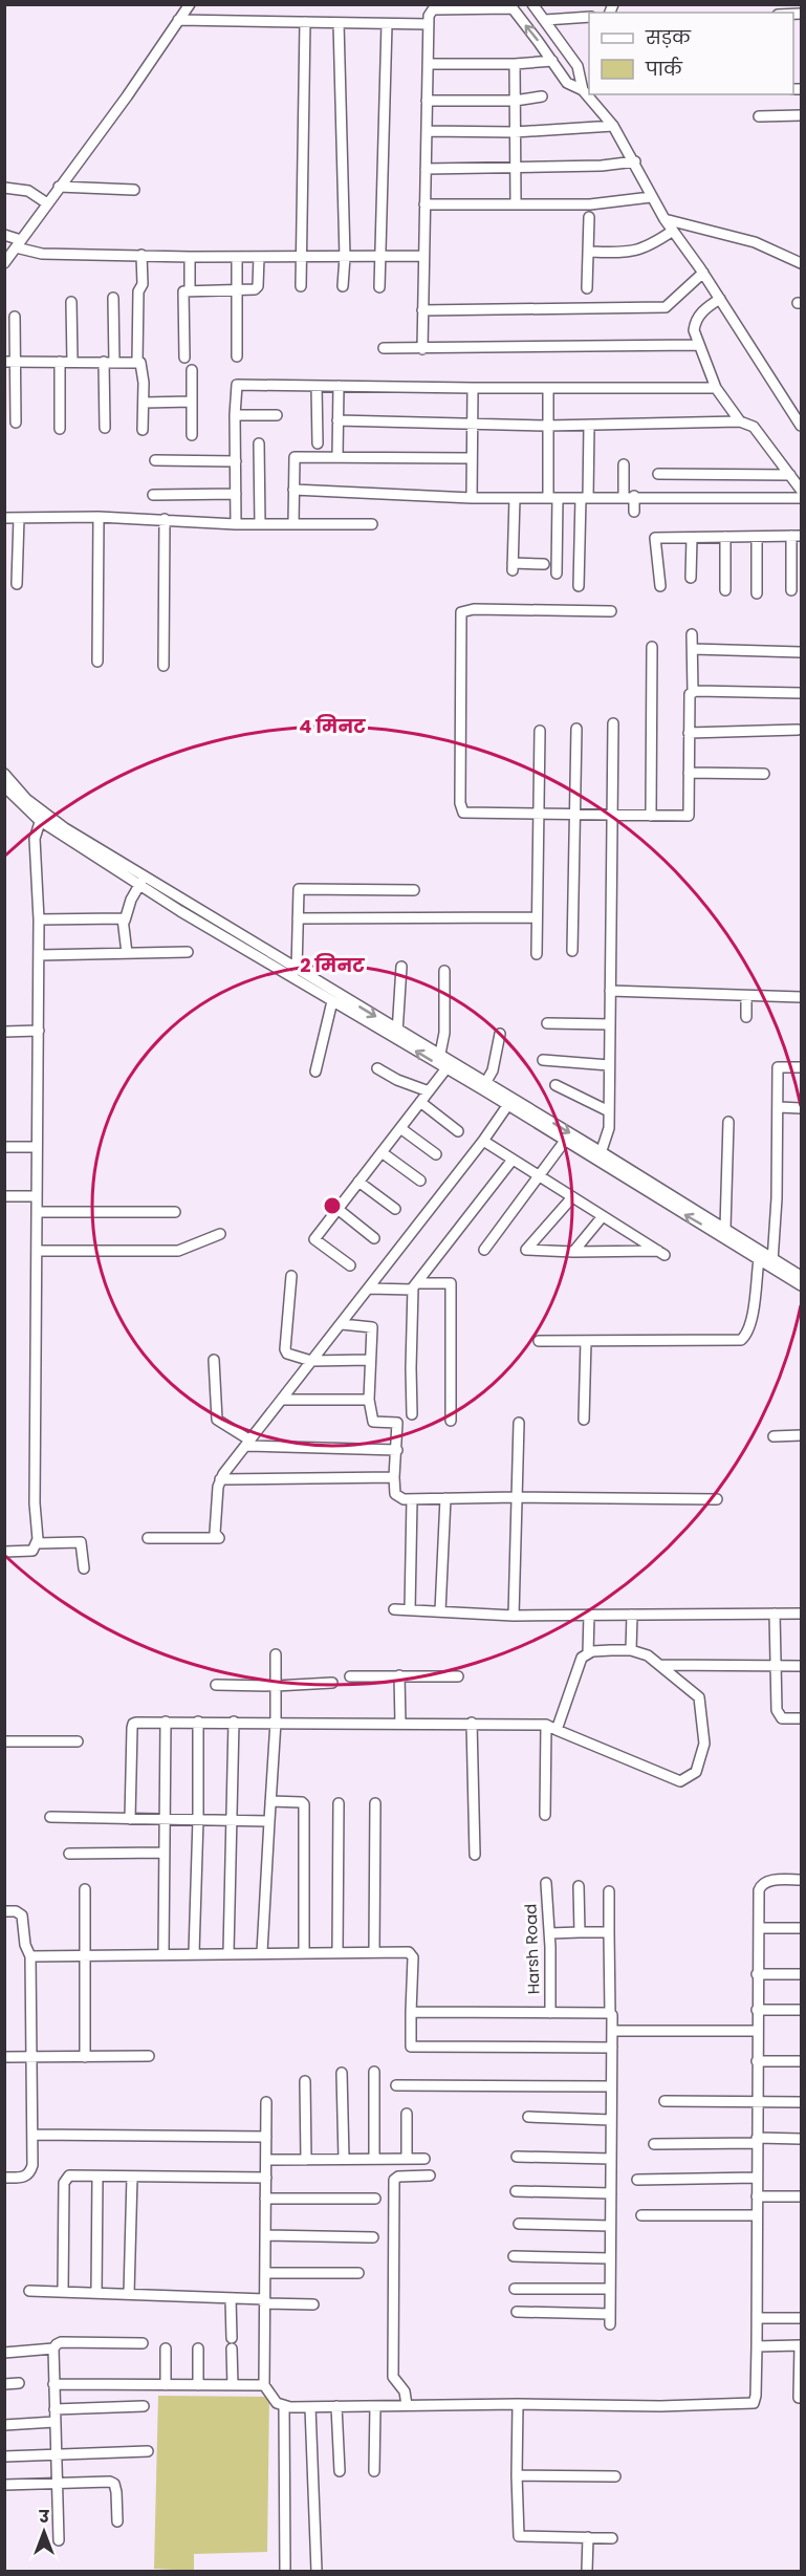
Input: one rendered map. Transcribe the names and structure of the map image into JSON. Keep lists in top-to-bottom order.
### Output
{
  "streets": {
    "street": ["Harsh Road"]
  },
  "legend": ["सड़क", "पार्क"],
  "north": "top",
  "rings": ["4 मिनट", "2 मिनट"]
}
